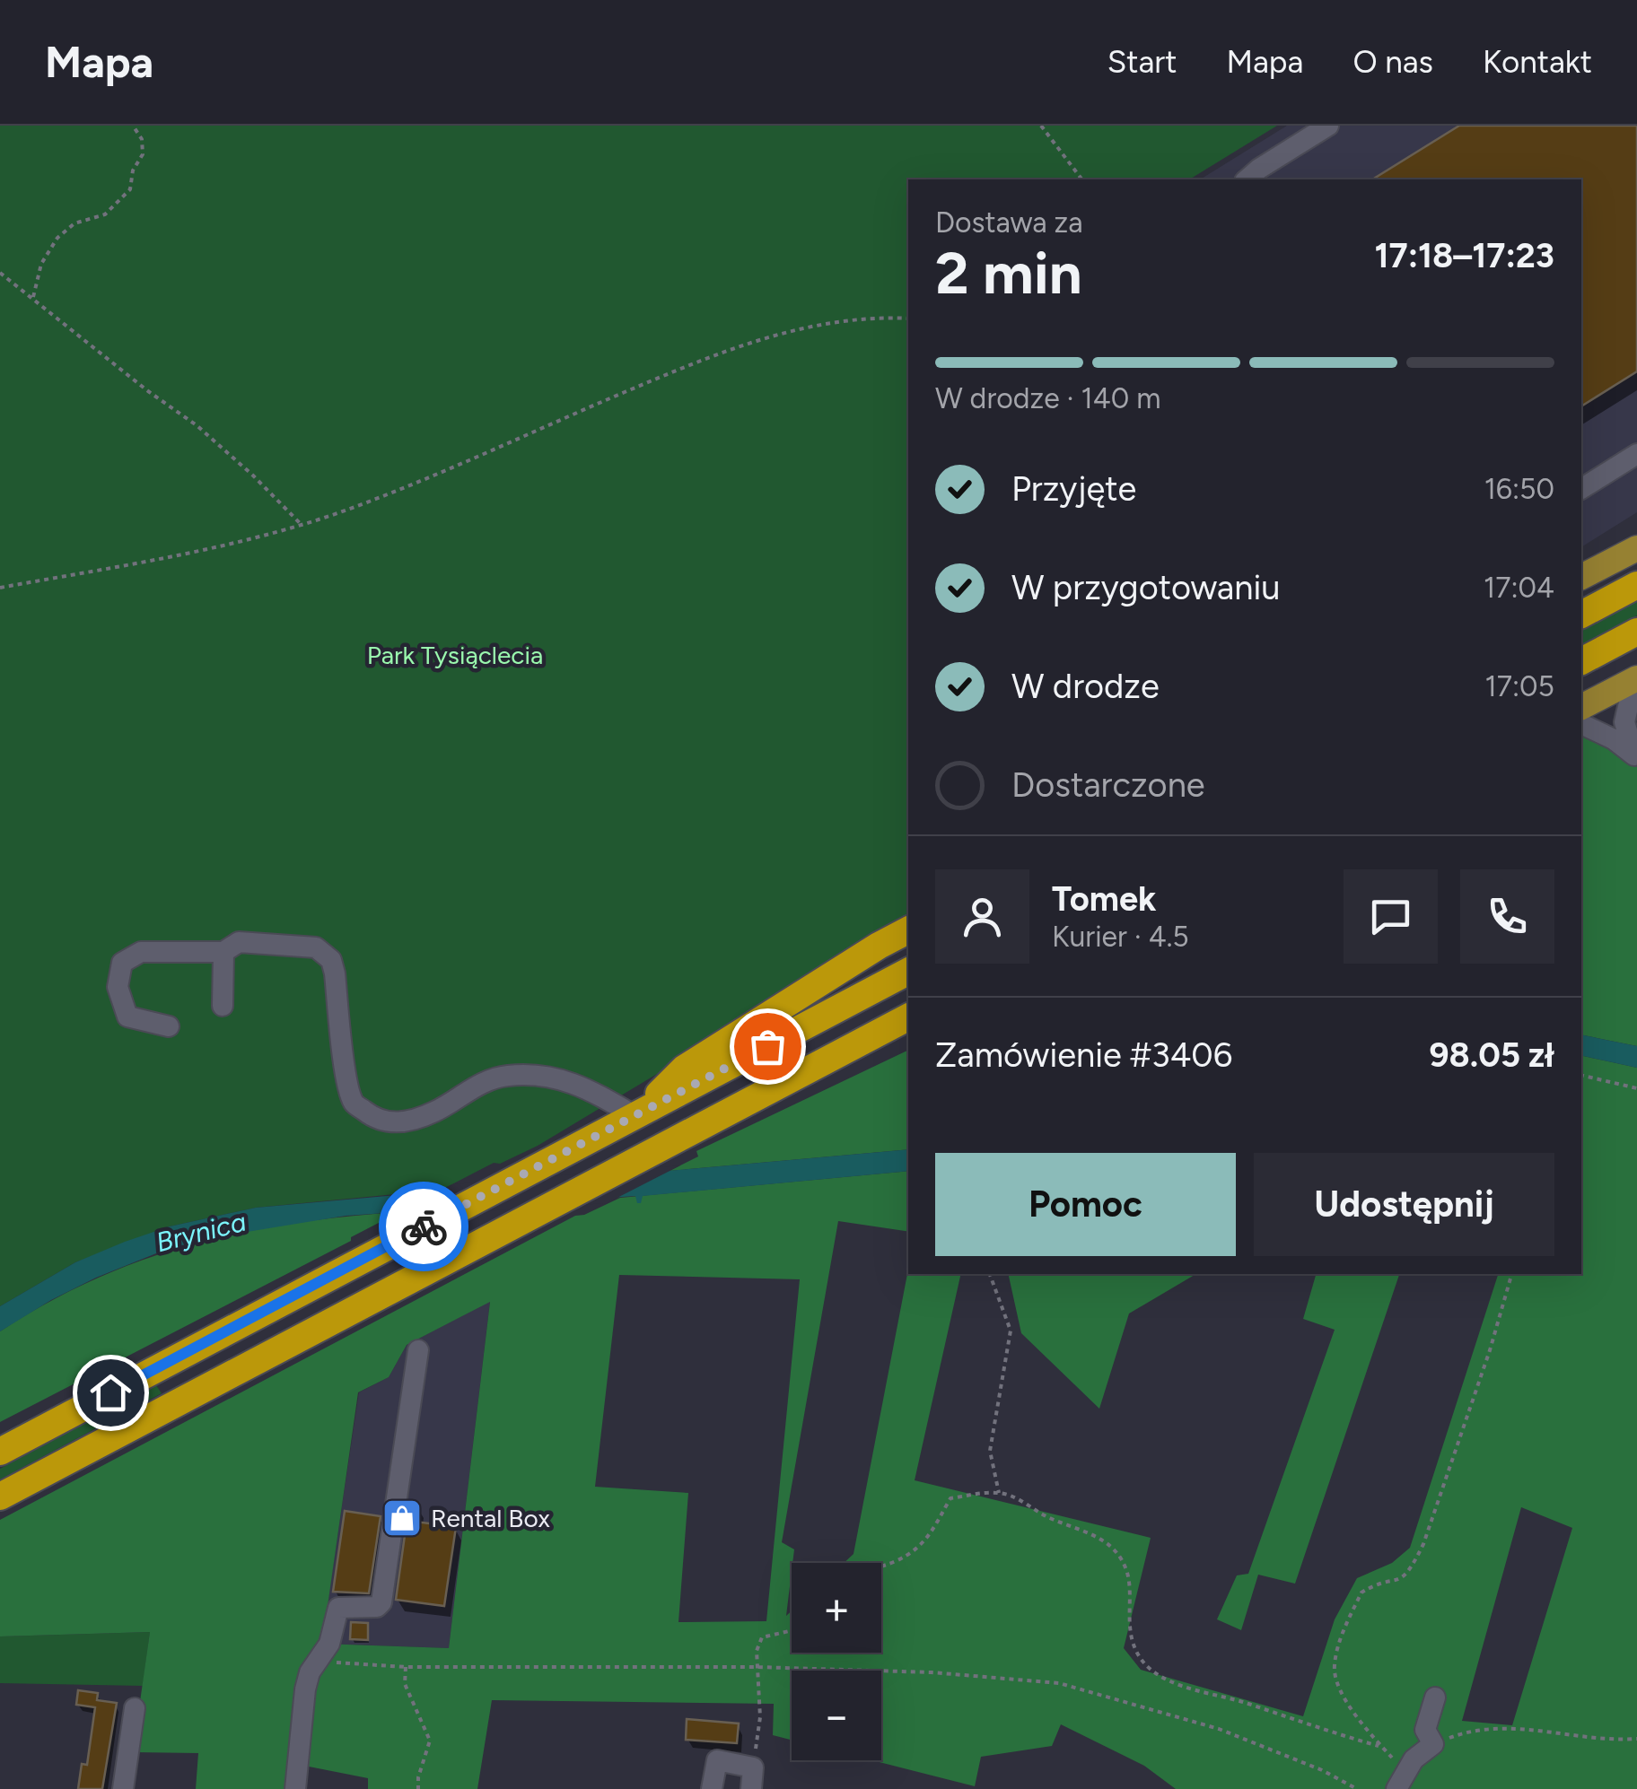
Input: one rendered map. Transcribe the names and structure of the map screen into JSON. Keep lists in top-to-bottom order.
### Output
{
  "water": ["Brynica"],
  "parks": ["Park Tysiąclecia"],
  "places": {
    "shop": ["Rental Box"]
  },
  "page": {
    "header": "Mapa",
    "nav": [
      "Start",
      "Mapa",
      "O nas",
      "Kontakt"
    ],
    "heading": ["2 min", "Dostawa za", "17:18–17:23"],
    "panel": [
      "Tomek",
      "Kurier · 4.5",
      "Zamówienie #3406",
      "98.05 zł"
    ],
    "bar": "W drodze · 140 m",
    "list": [
      ["Przyjęte", "16:50"],
      ["W przygotowaniu", "17:04"],
      ["W drodze", "17:05"],
      "Dostarczone"
    ],
    "buttons": ["Pomoc", "Udostępnij"],
    "map_buttons": ["+", "−"]
  }
}
